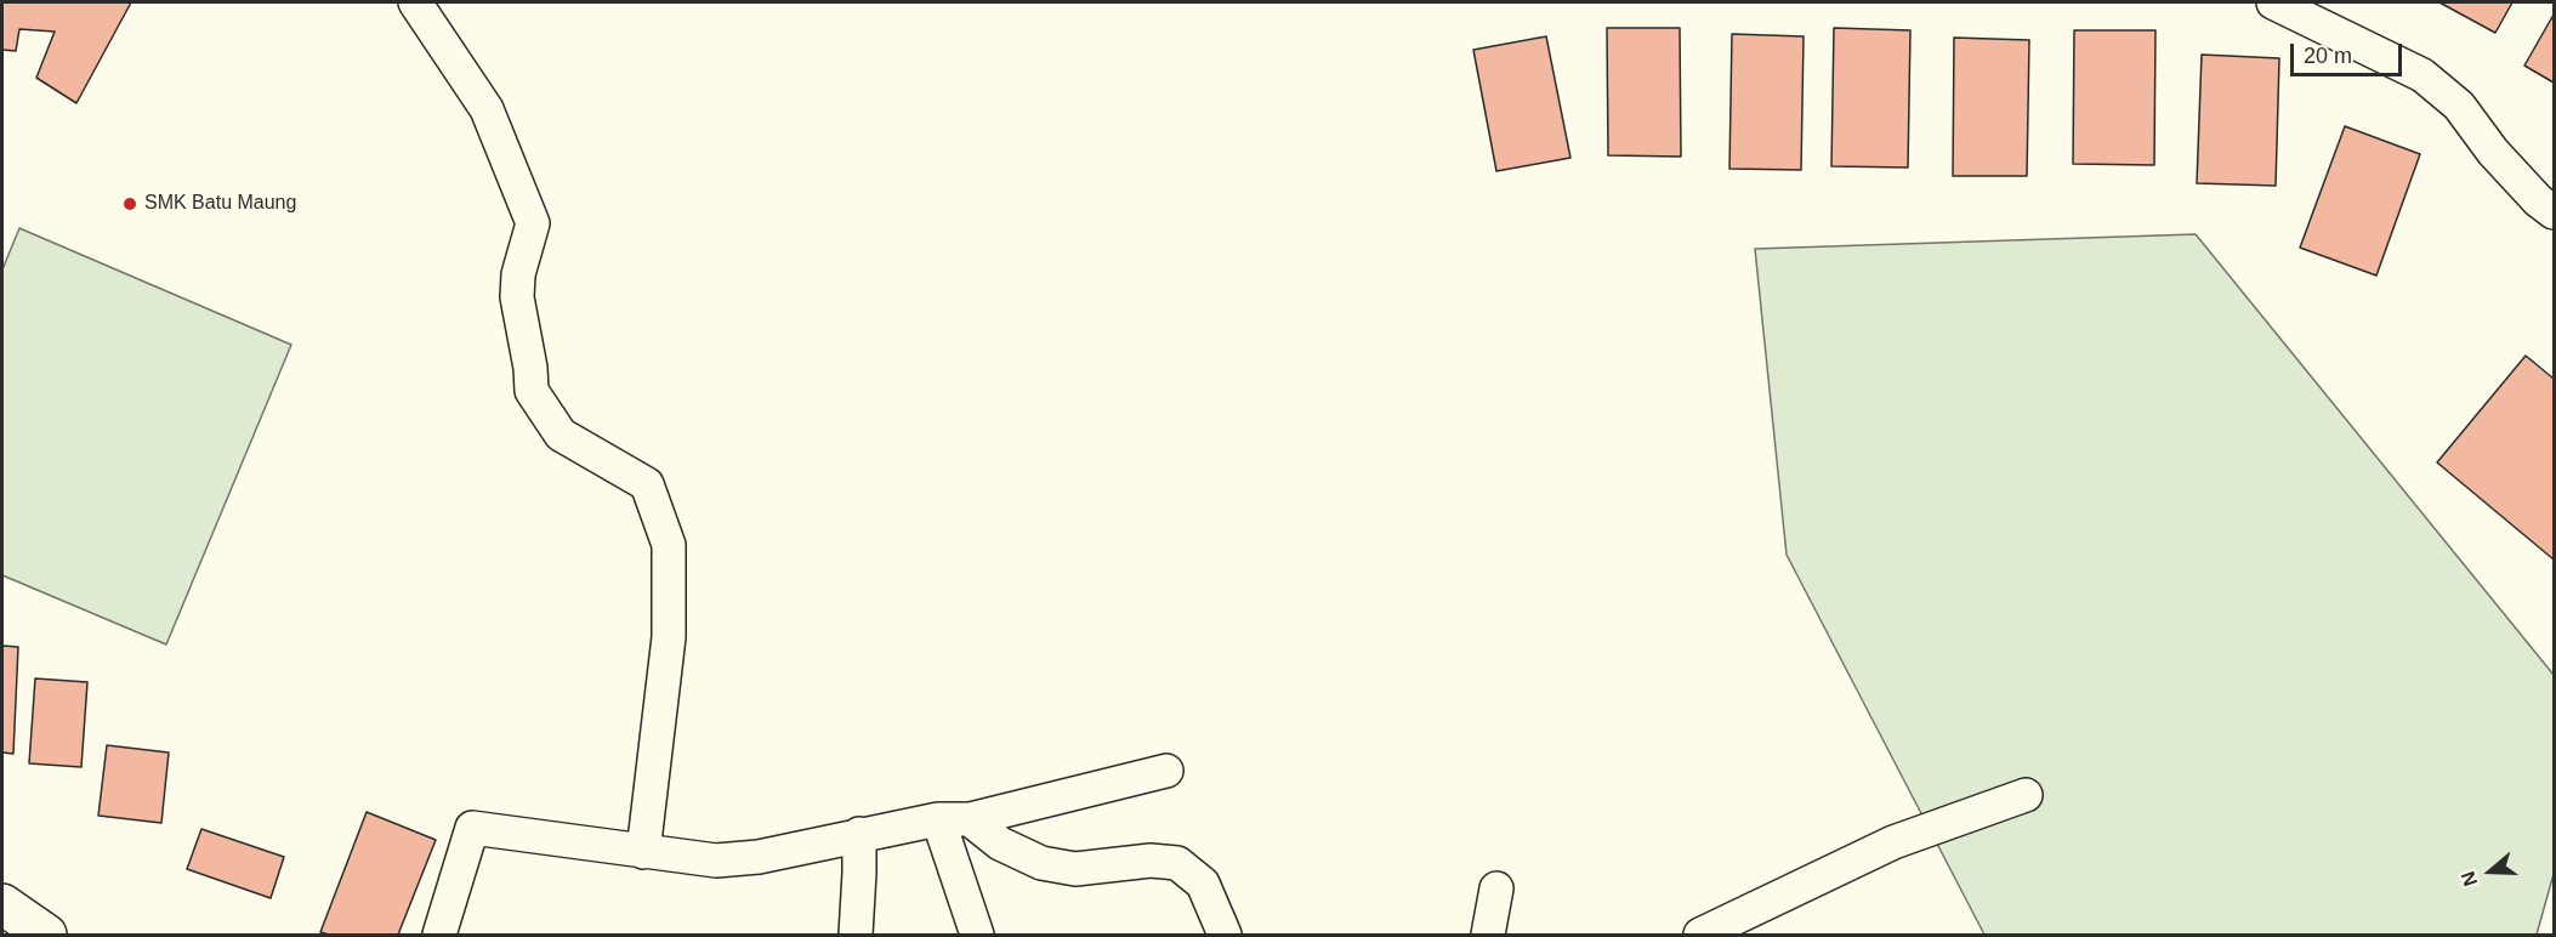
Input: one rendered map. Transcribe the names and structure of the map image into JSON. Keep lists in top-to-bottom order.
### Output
{
  "places": ["SMK Batu Maung"],
  "scale_bar": "20 m",
  "north": "left"
}
